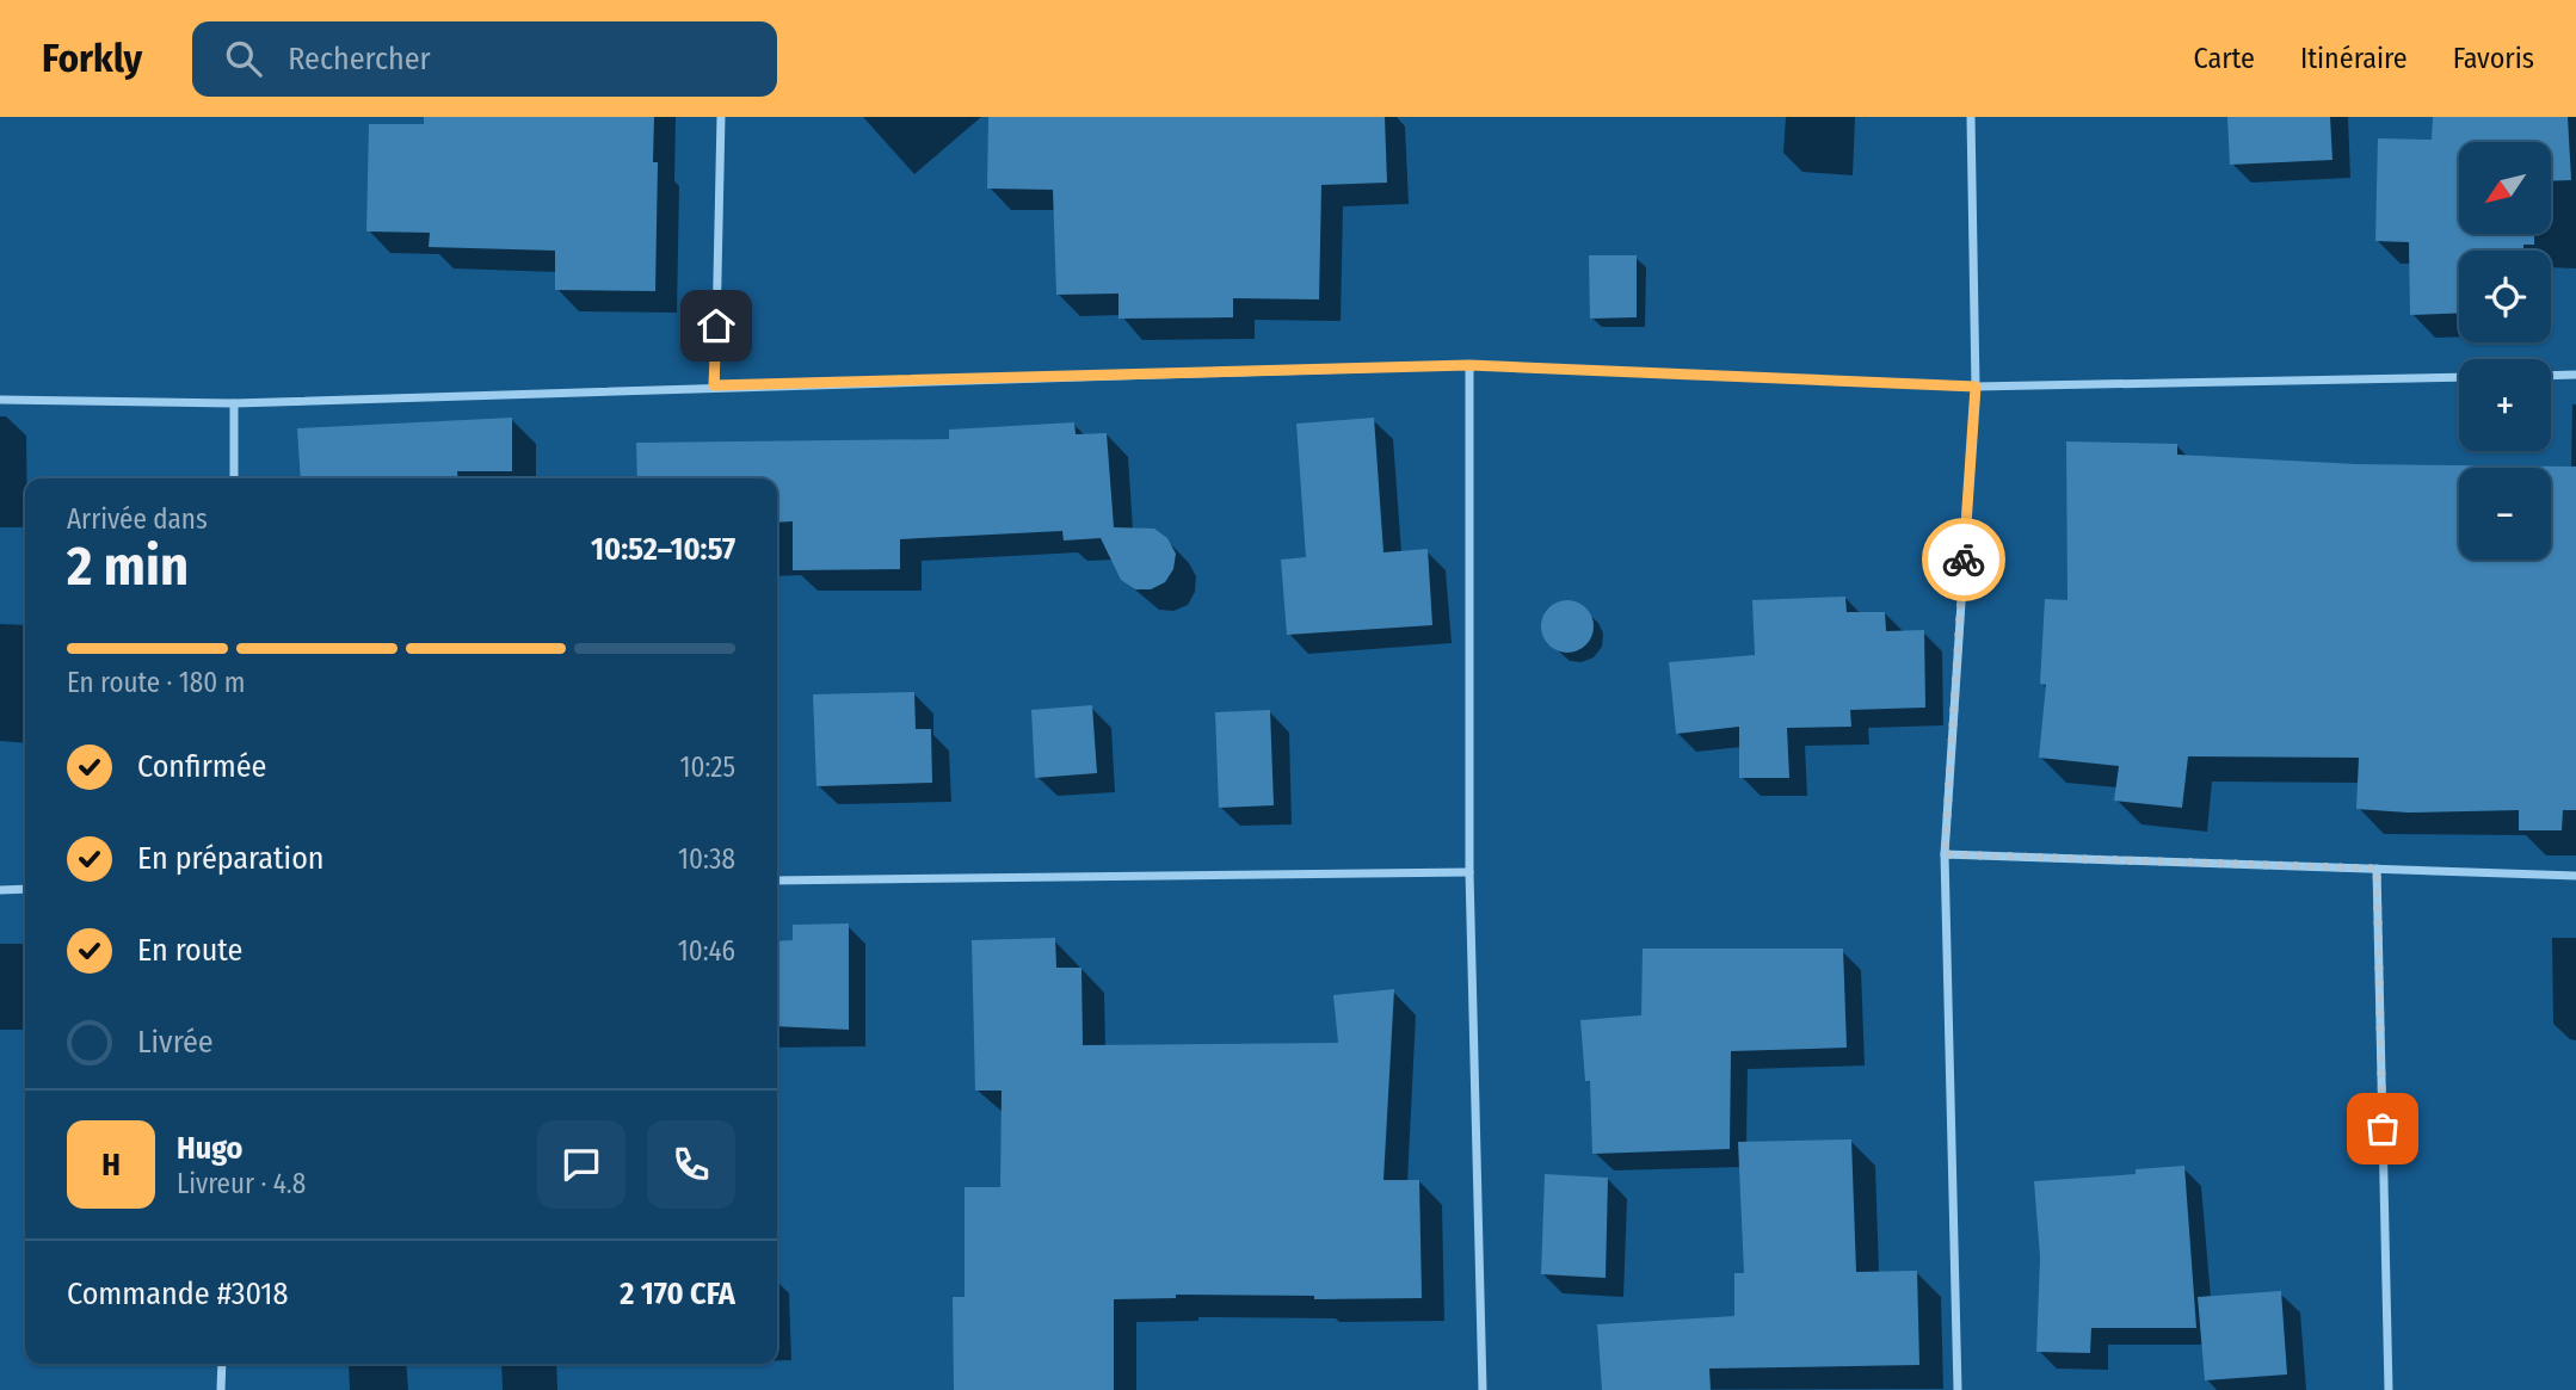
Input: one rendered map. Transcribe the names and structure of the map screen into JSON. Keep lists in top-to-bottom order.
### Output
{
  "north": "bottom left",
  "page": {
    "header": "Forkly",
    "search": "Rechercher",
    "nav": ["Carte", "Itinéraire", "Favoris"],
    "map_buttons": ["+", "−"],
    "heading": ["2 min", "Arrivée dans", "10:52–10:57"],
    "panel": [
      "Hugo",
      "Livreur · 4.8",
      "Commande #3018",
      "2 170 CFA"
    ],
    "bar": "En route · 180 m",
    "list": [
      ["Confirmée", "10:25"],
      ["En préparation", "10:38"],
      ["En route", "10:46"],
      "Livrée"
    ],
    "round": "H"
  }
}
